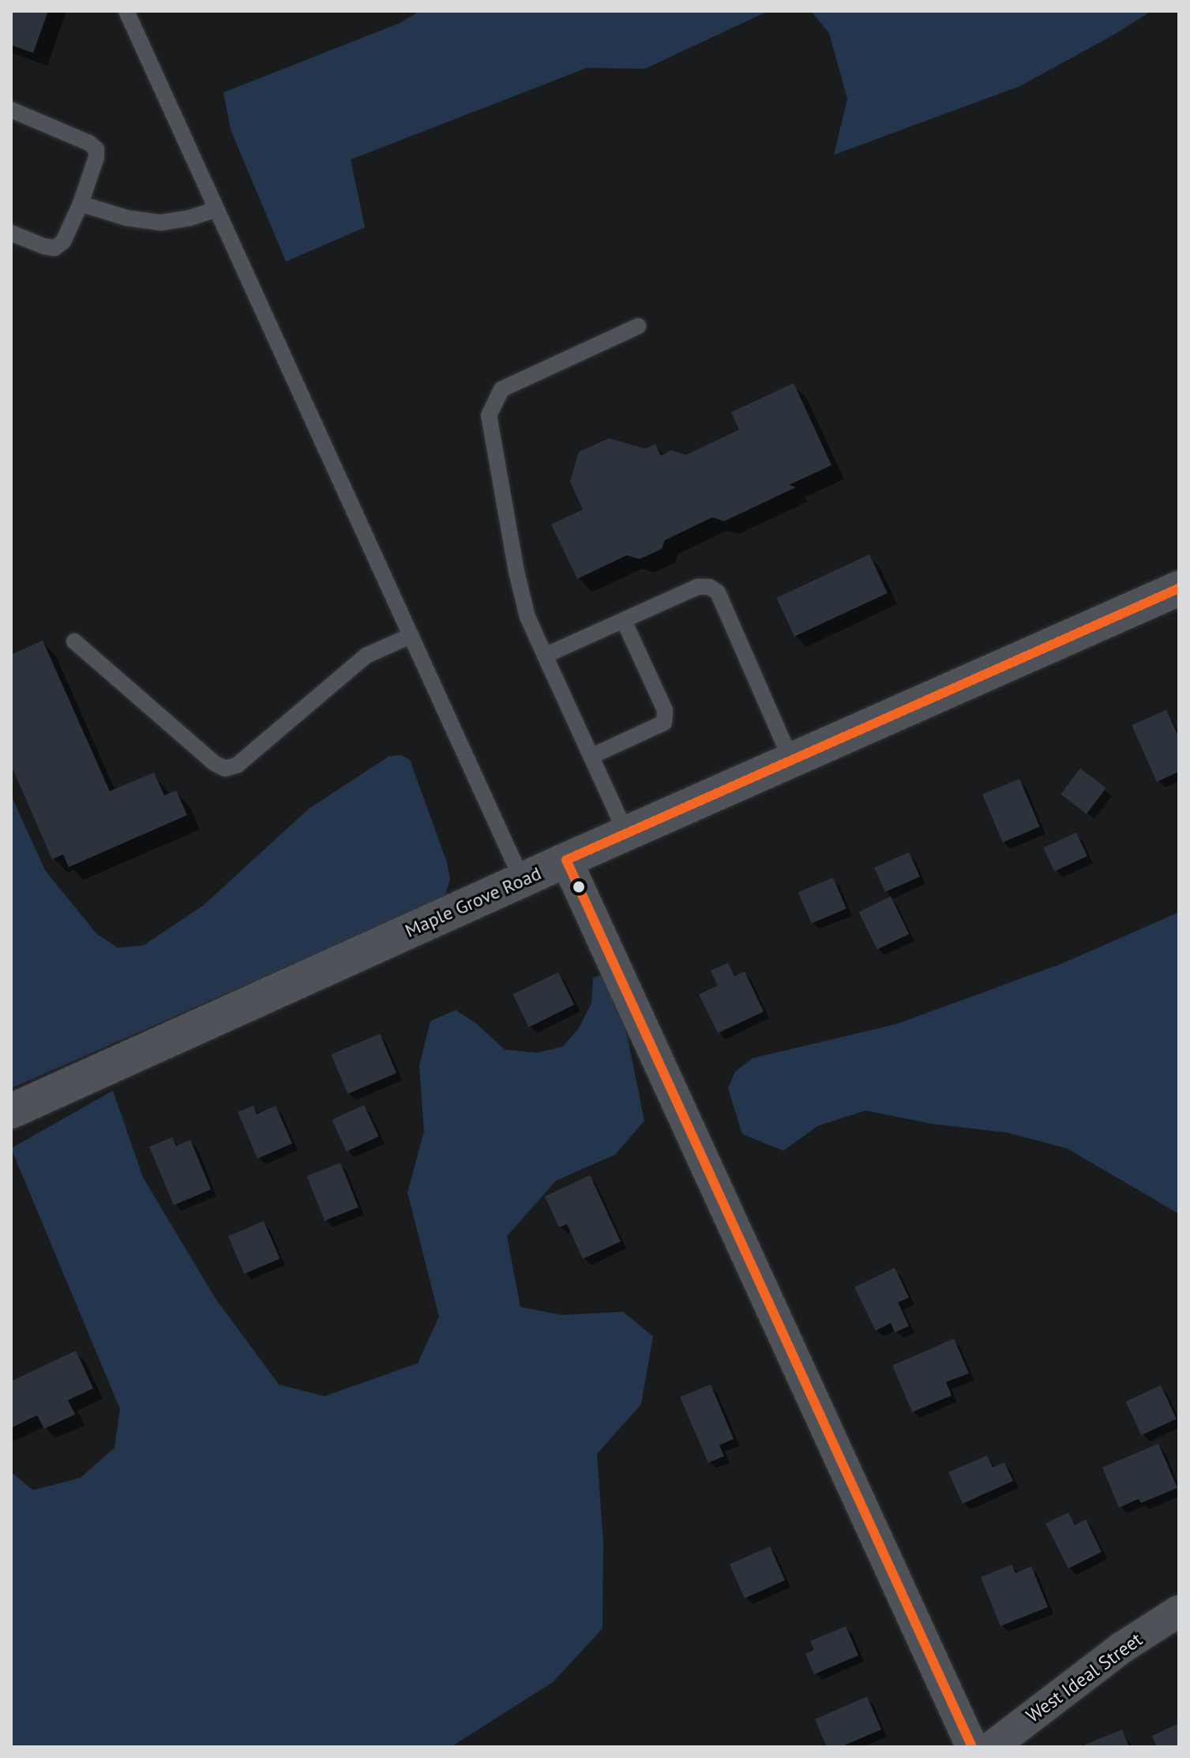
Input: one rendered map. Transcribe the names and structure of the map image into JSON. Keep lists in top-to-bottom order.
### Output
{
  "streets": {
    "street": ["Maple Grove Road", "West Ideal Street"]
  }
}
